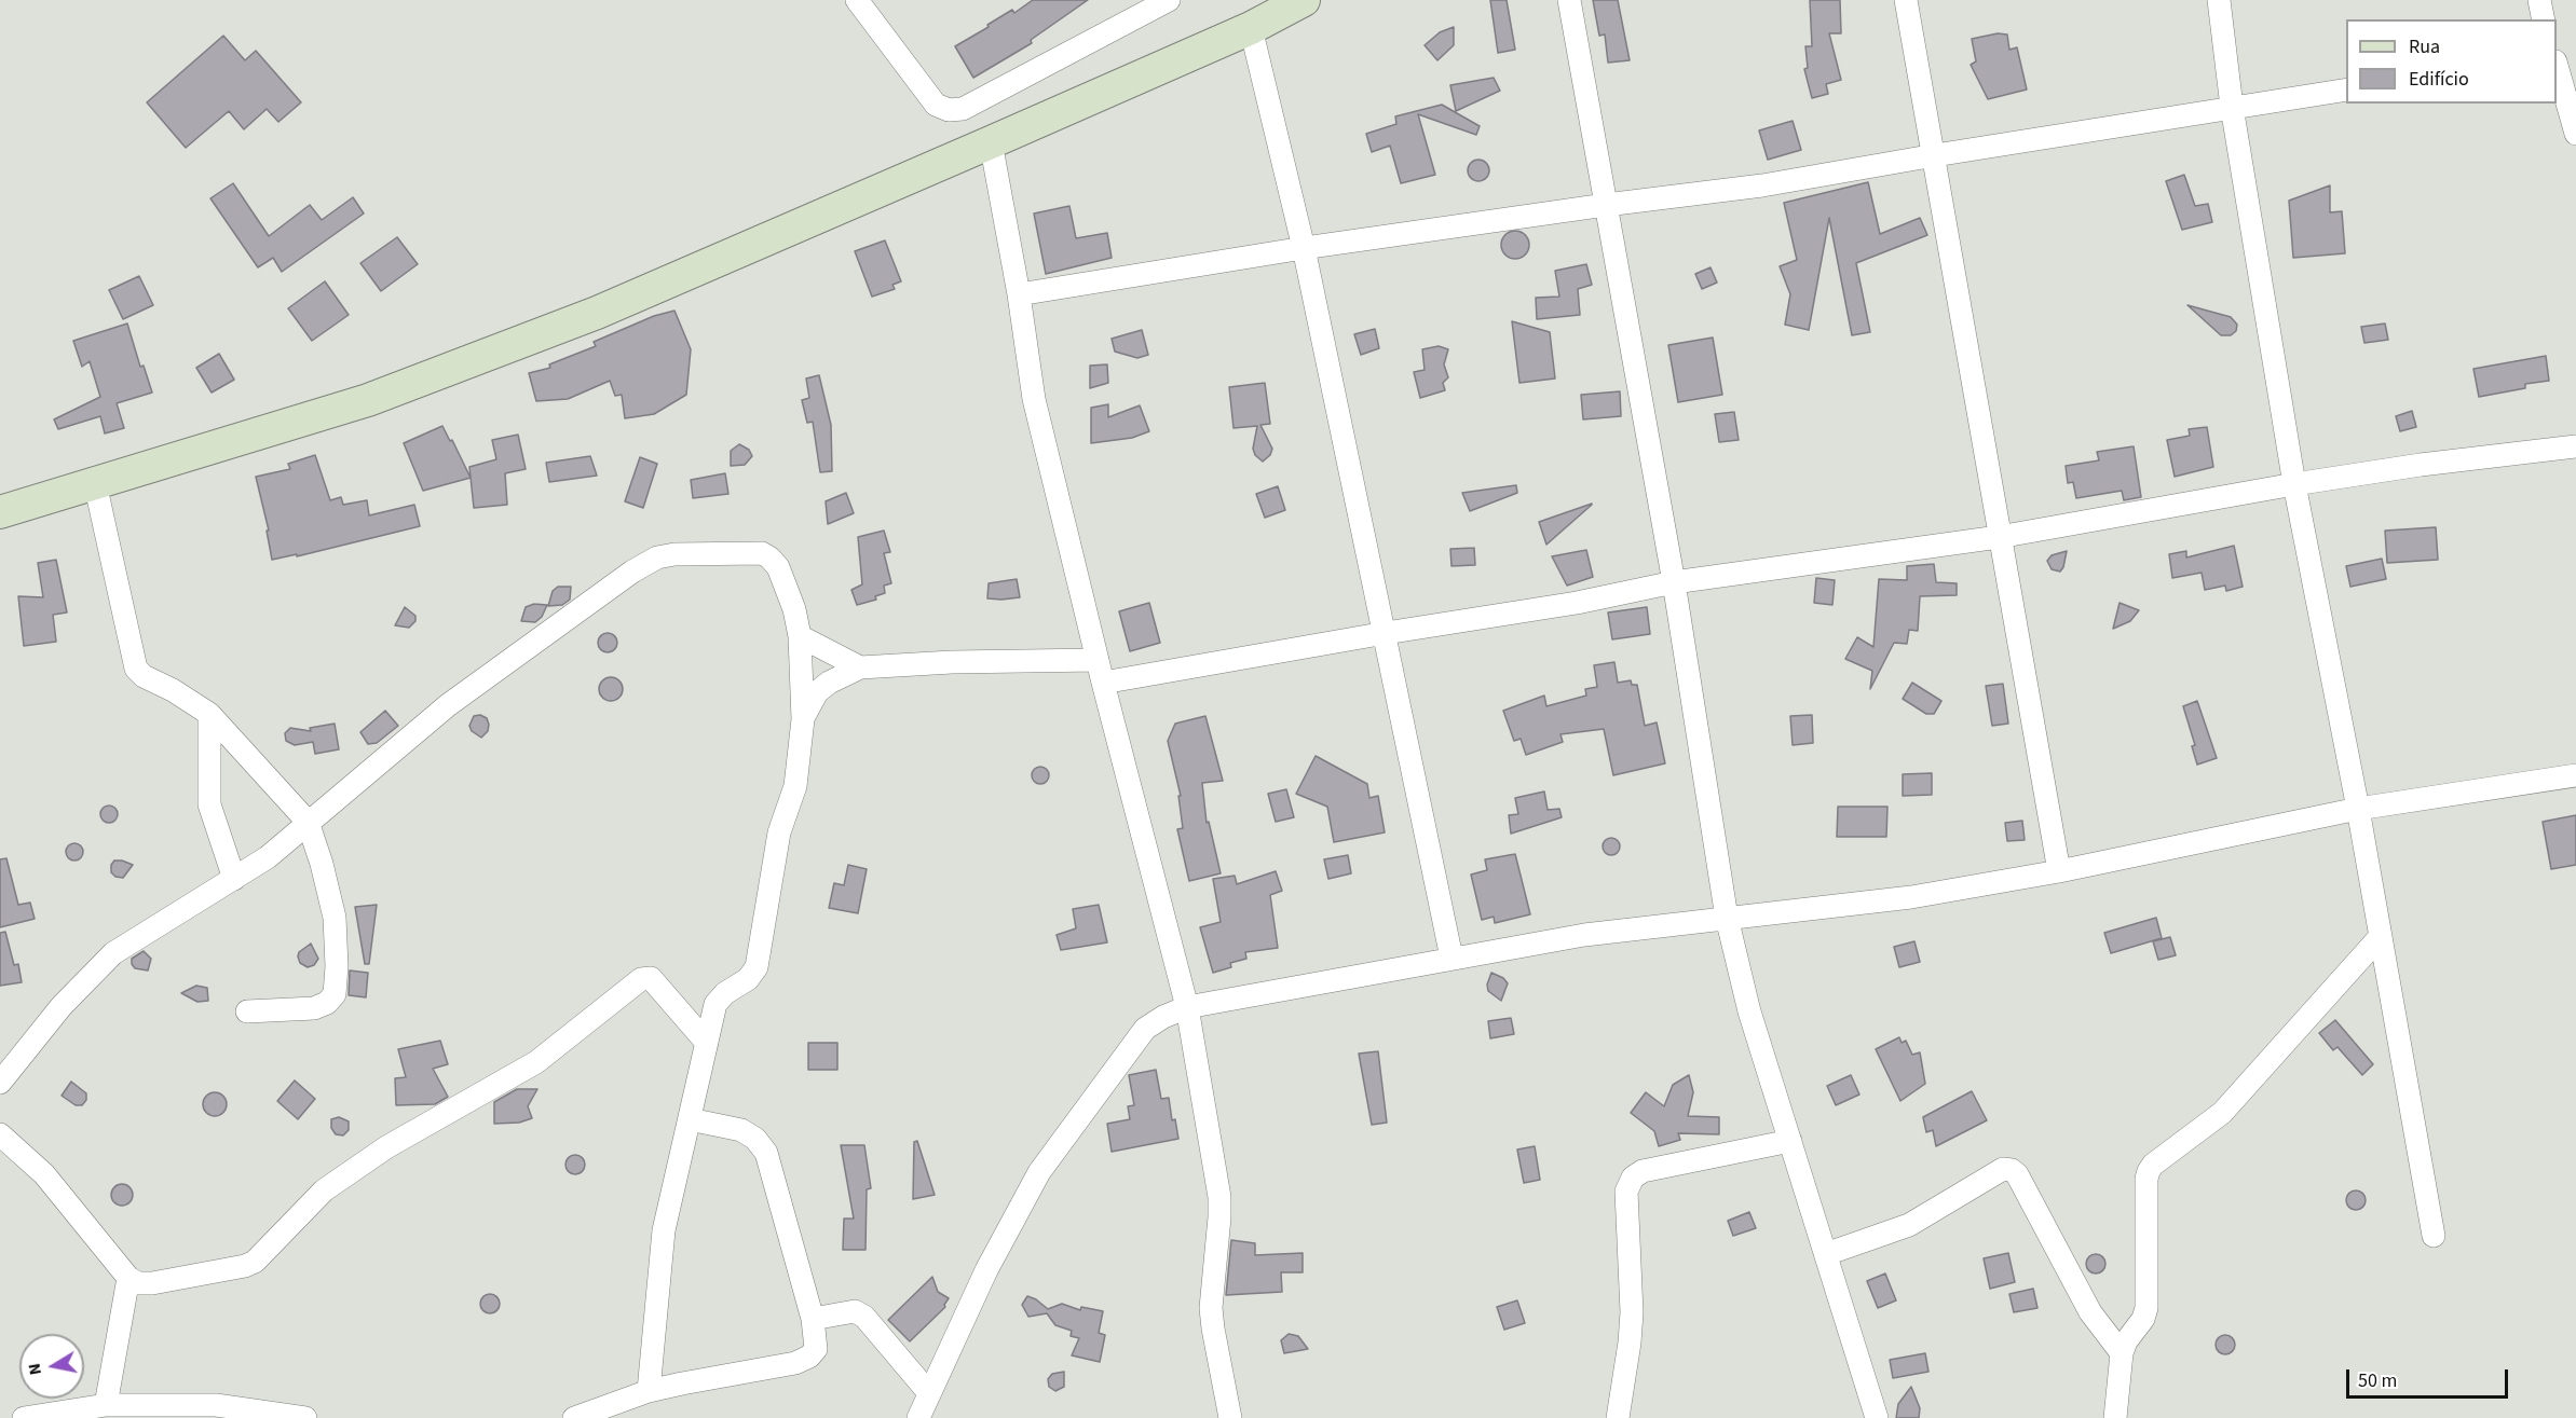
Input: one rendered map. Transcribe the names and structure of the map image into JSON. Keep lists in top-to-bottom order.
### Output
{
  "legend": ["Rua", "Edifício"],
  "scale_bar": "50 m",
  "north": "left"
}
